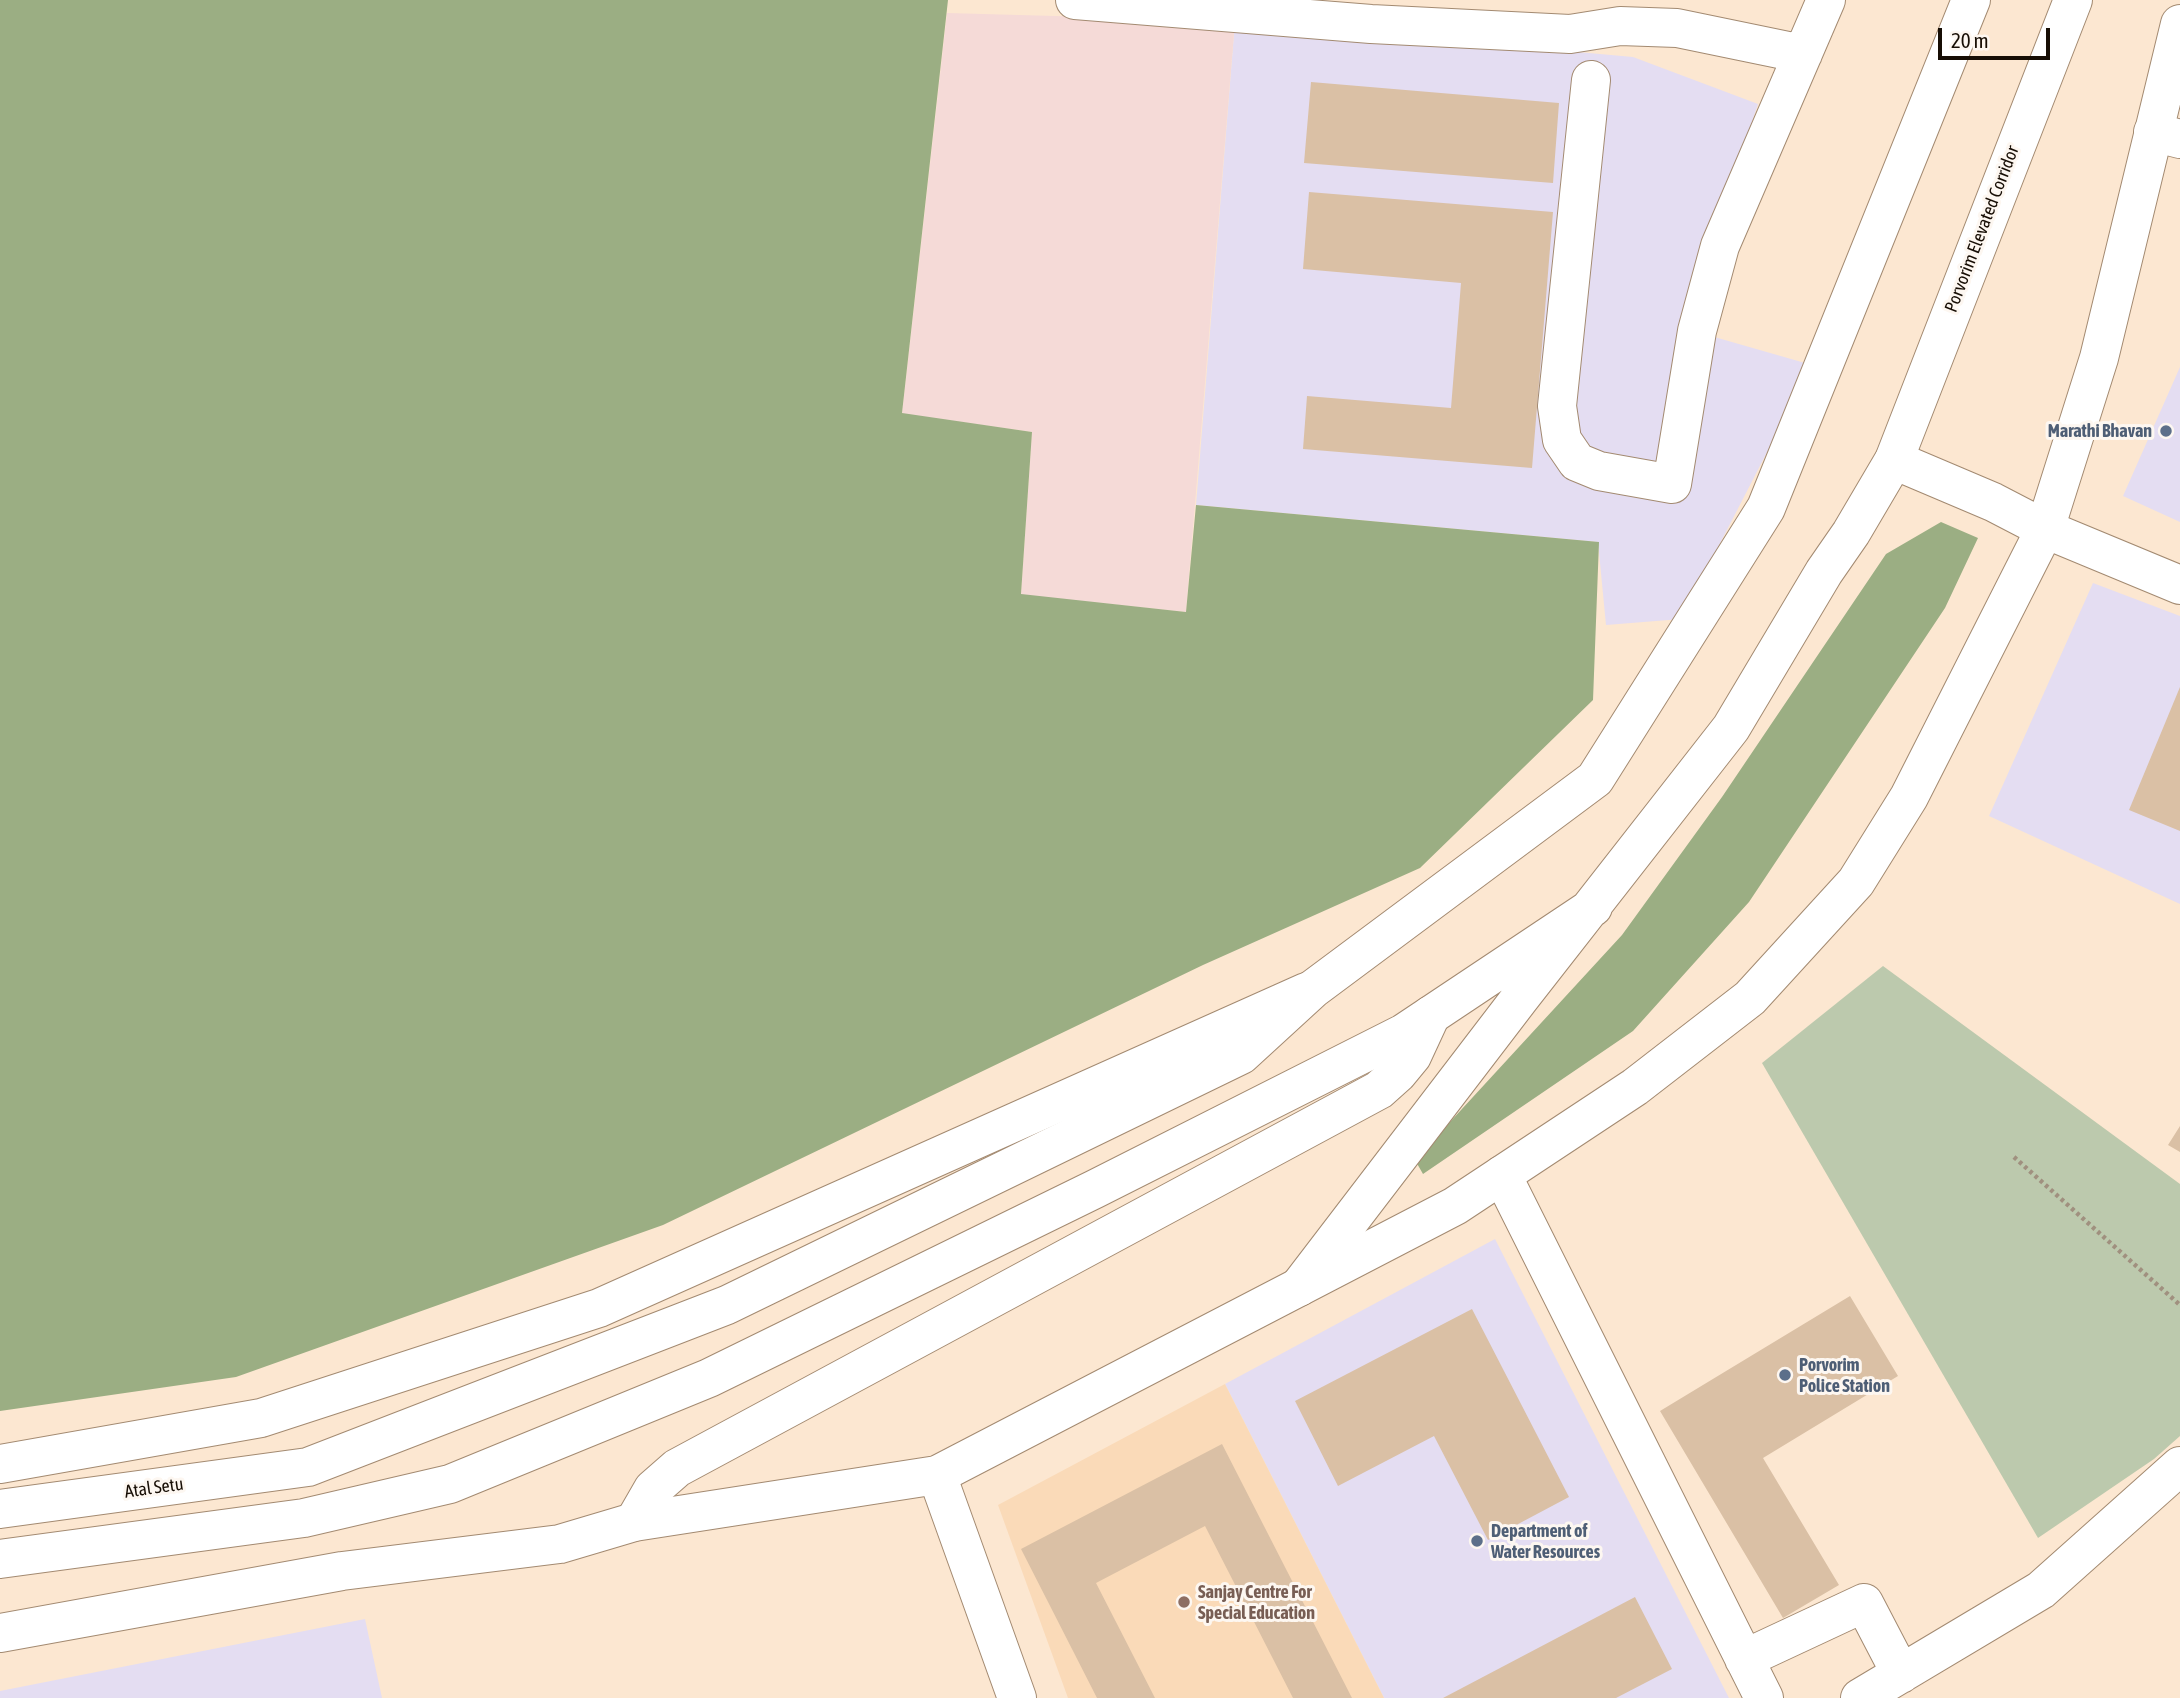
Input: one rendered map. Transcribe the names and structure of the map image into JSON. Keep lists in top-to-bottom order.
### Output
{
  "streets": {
    "main road": ["Porvorim Elevated Corridor", "Atal Setu"]
  },
  "places": [
    "Marathi Bhavan",
    "Porvorim Police Station",
    "Department of Water Resources",
    "Sanjay Centre For Special Education"
  ],
  "scale_bar": "20 m"
}
